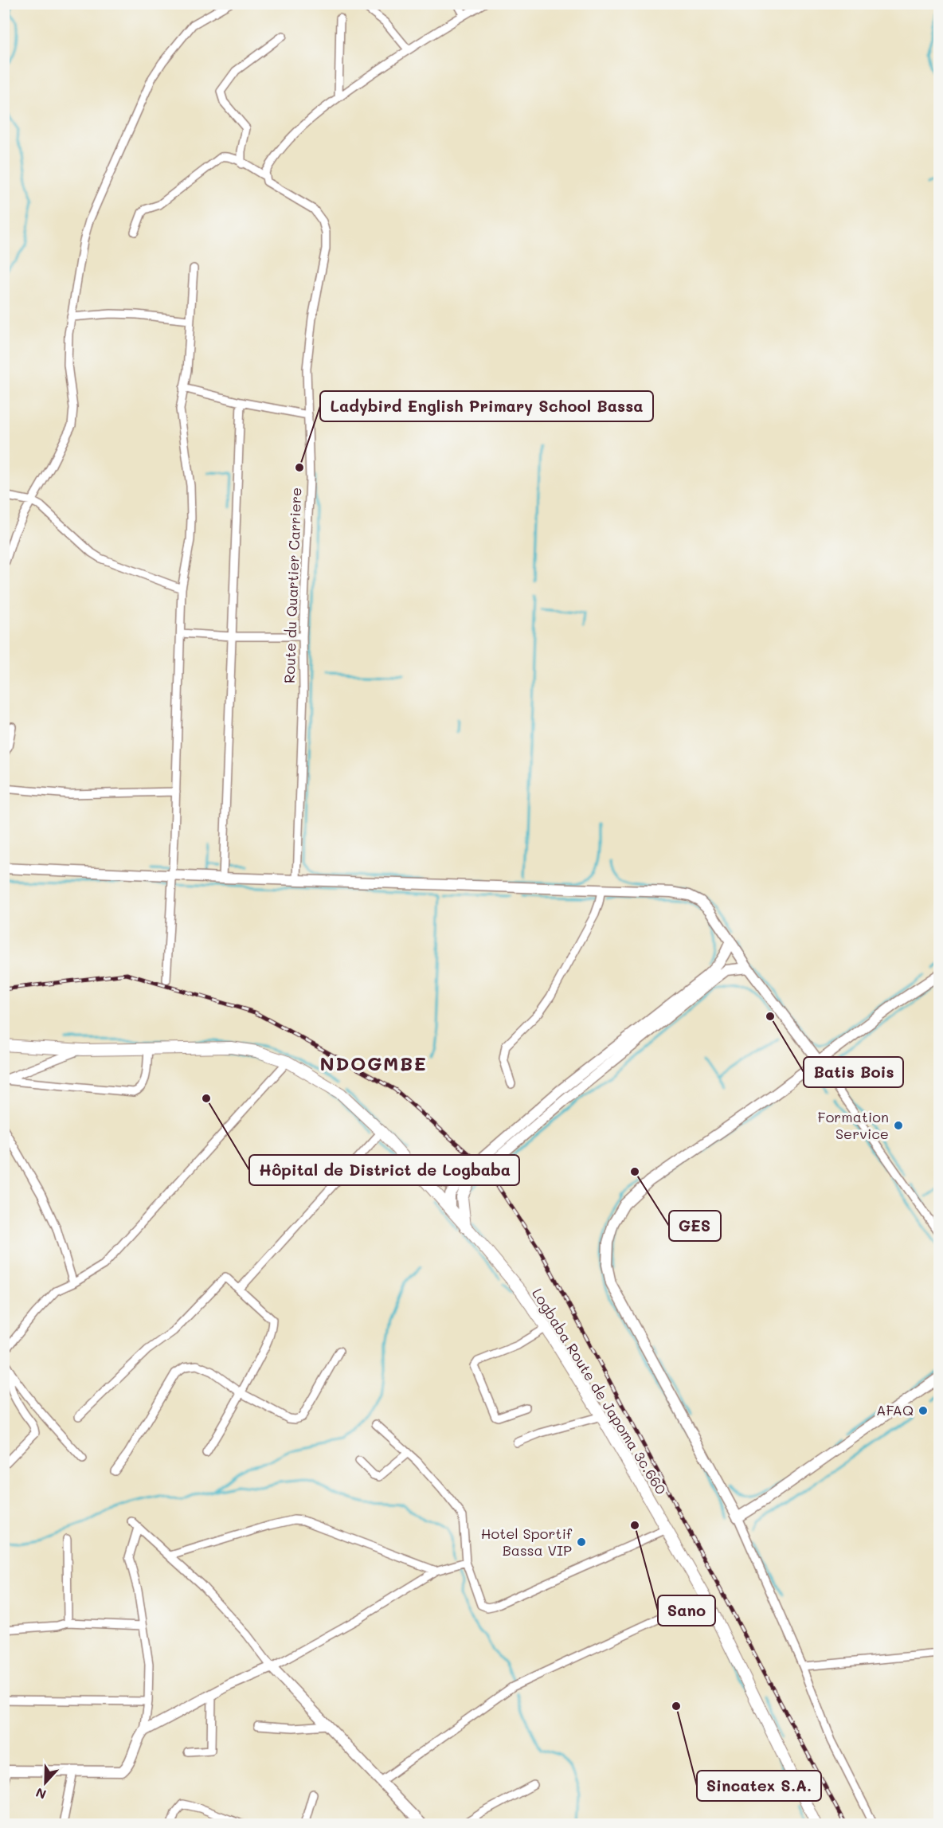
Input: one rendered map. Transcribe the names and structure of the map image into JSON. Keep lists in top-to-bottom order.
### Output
{
  "streets": {
    "main road": ["Logbaba Route de Japoma 3c.660"],
    "street": ["Route du Quartier Carriere"]
  },
  "districts": ["NDOGMBE"],
  "places": [
    "Ladybird English Primary School Bassa",
    "Batis Bois",
    "Hôpital de District de Logbaba",
    "Formation Service",
    "GES",
    "AFAQ",
    "Sano",
    "Hotel Sportif Bassa VIP",
    "Sincatex S.A."
  ],
  "north": "bottom"
}
